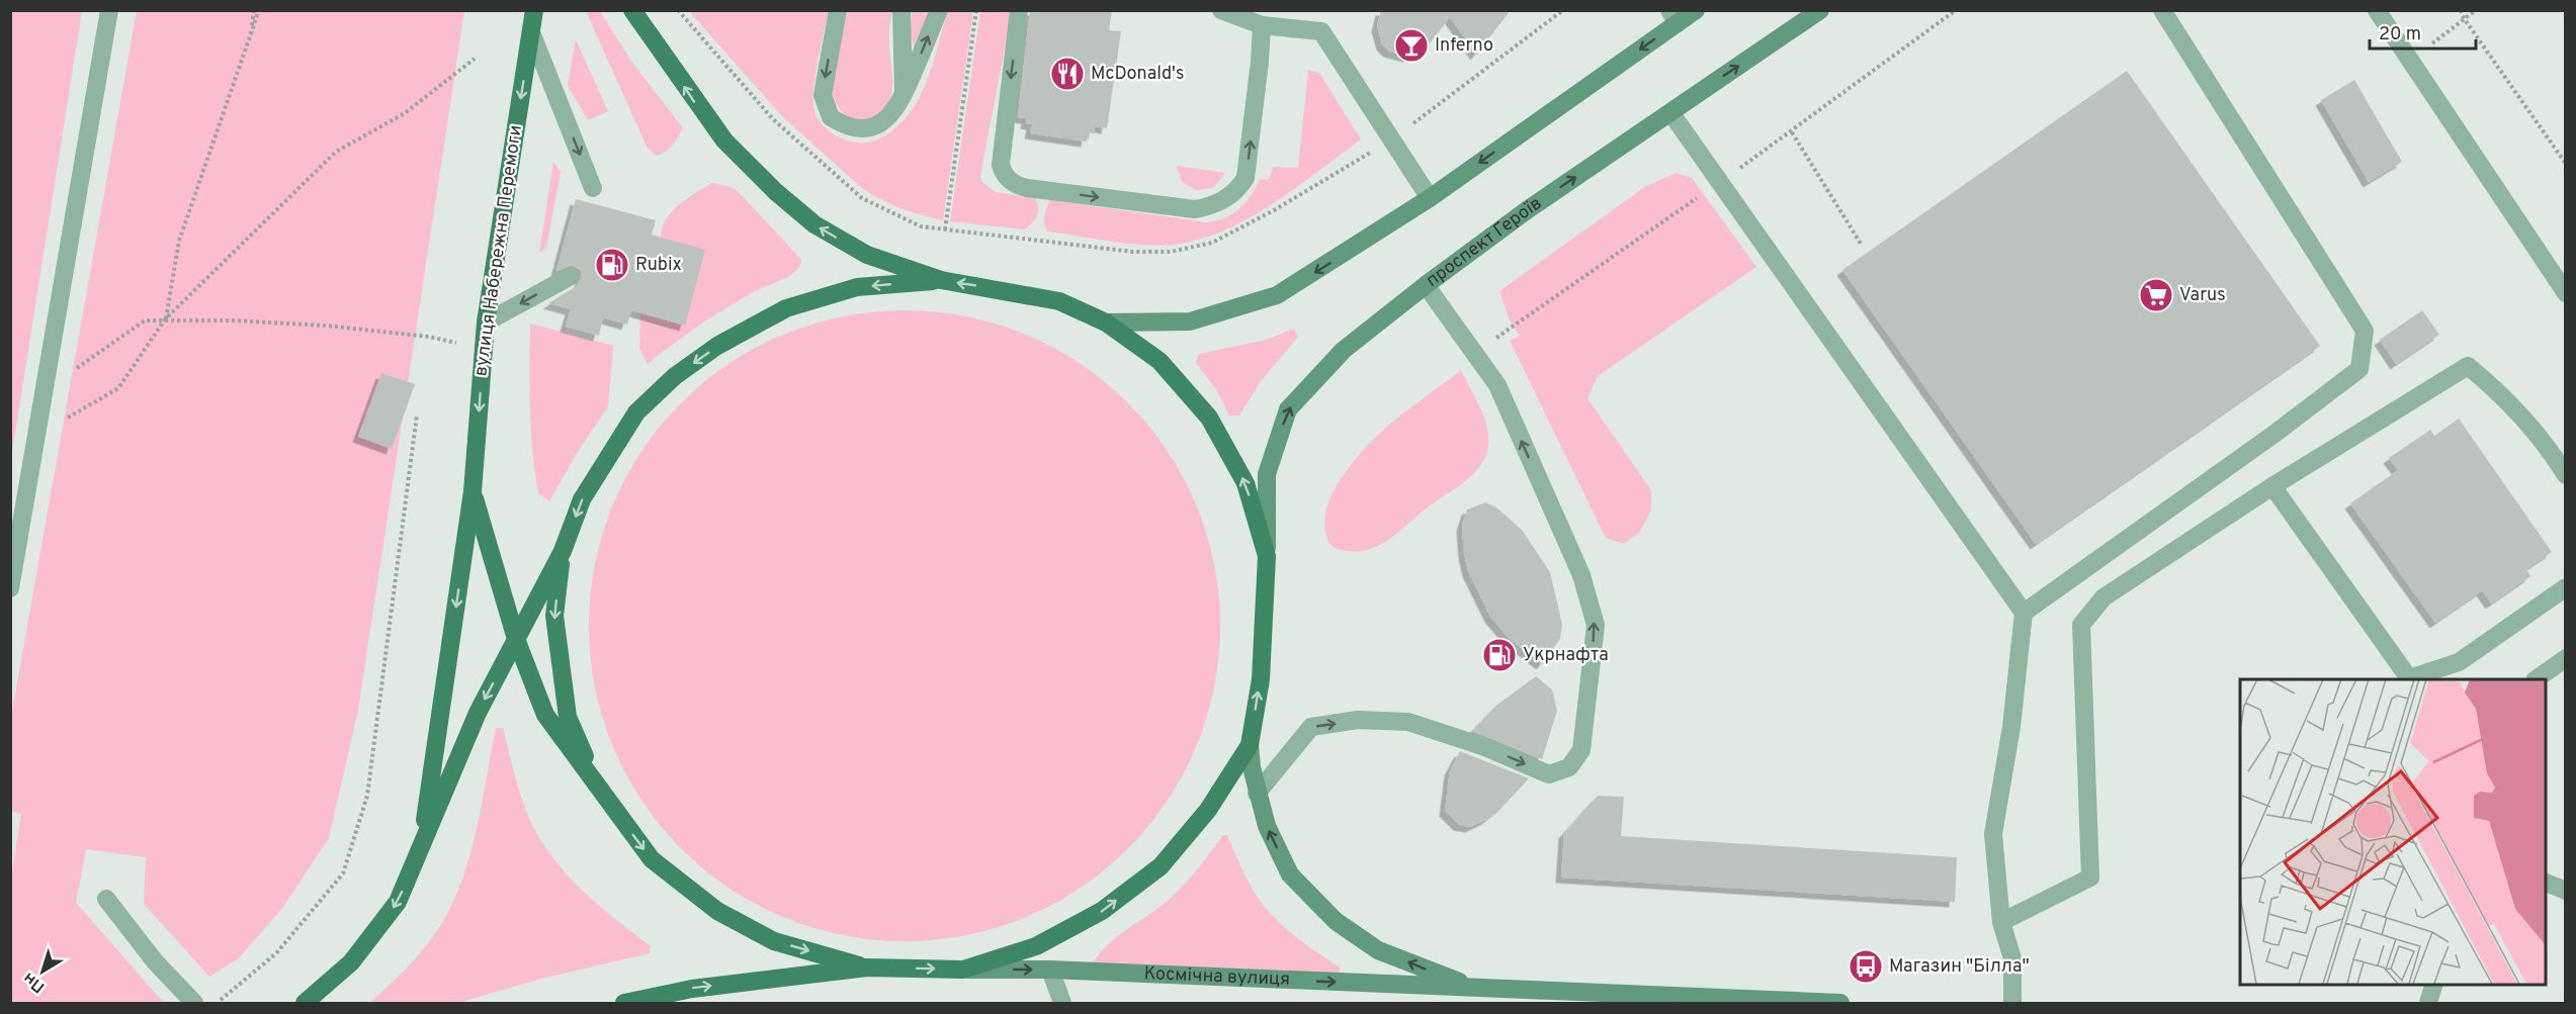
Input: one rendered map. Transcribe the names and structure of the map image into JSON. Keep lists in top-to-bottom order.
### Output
{
  "streets": {
    "main road": ["проспект Героїв", "вулиця Набережна Перемоги", "Космічна вулиця"]
  },
  "crossings": [
    ["проспект Героїв", "вулиця Набережна Перемоги"],
    ["вулиця Набережна Перемоги", "Космічна вулиця"]
  ],
  "places": {
    "bar": ["Inferno"],
    "restaurant": ["McDonald's"],
    "fuel station": ["Rubix", "Укрнафта"],
    "supermarket": ["Varus"],
    "bus stop": ["Магазин \"Білла\""]
  },
  "scale_bar": "20 m",
  "north": "bottom left"
}
